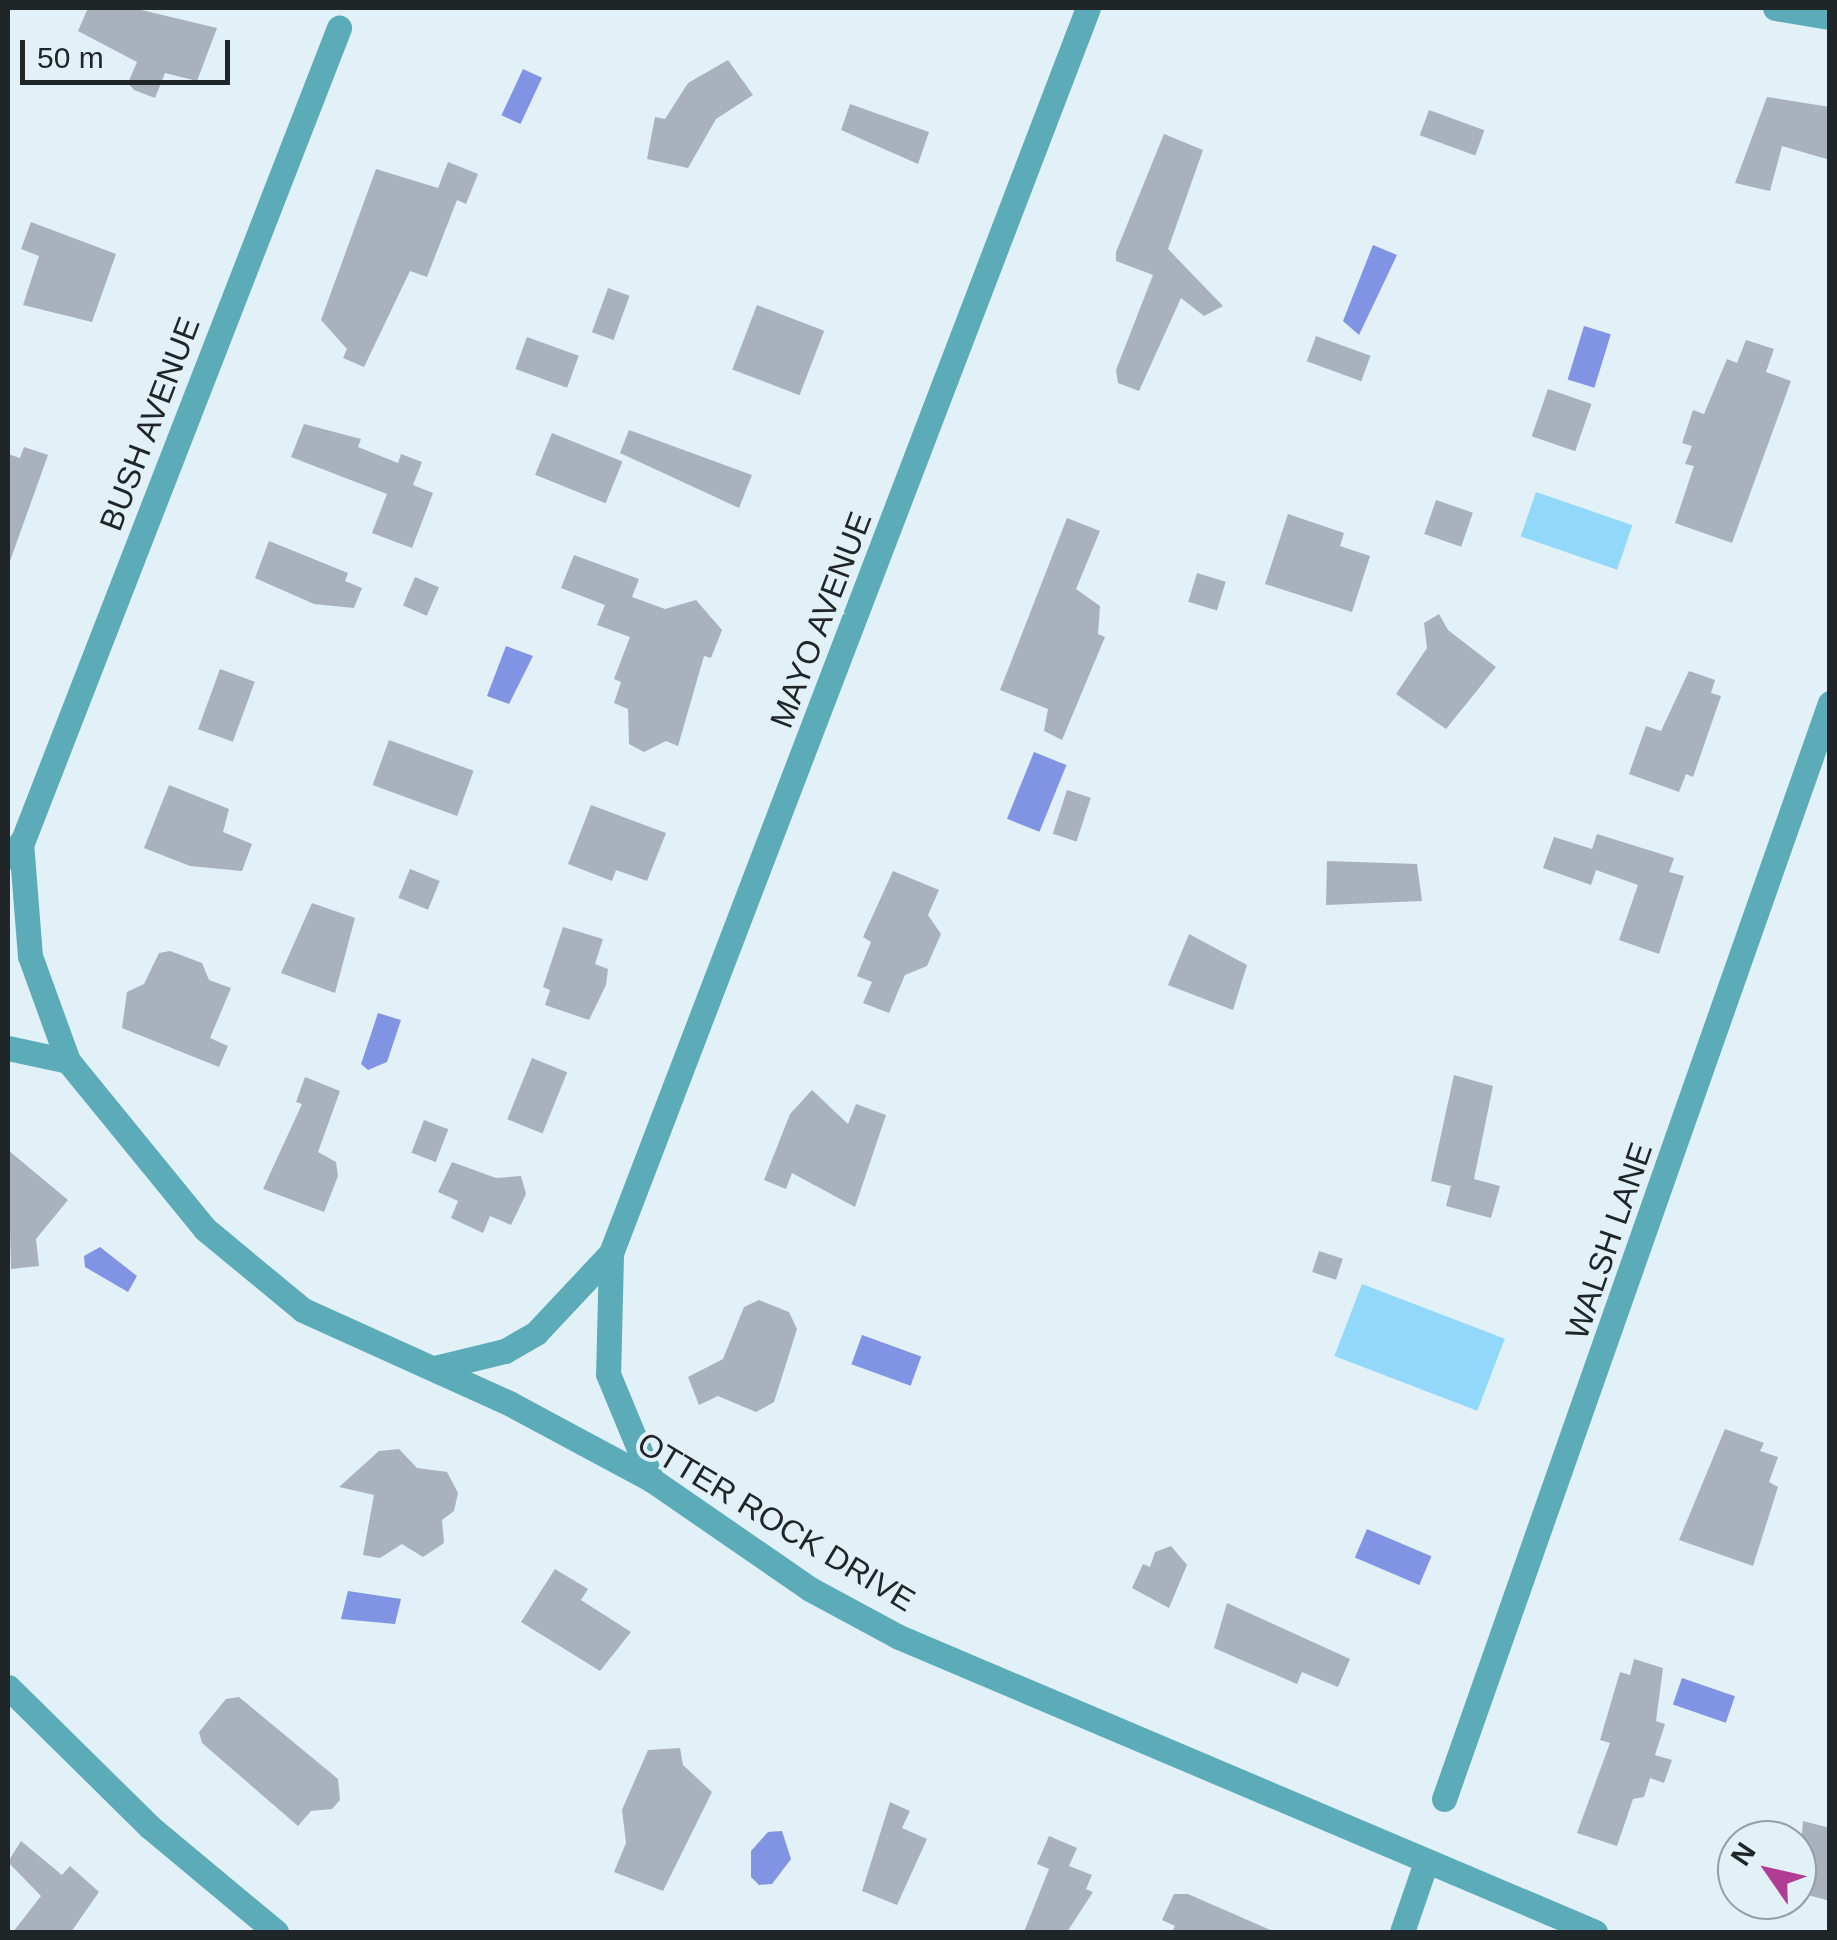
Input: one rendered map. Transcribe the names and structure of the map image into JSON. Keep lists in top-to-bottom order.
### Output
{
  "streets": {
    "street": [
      "BUSH AVENUE",
      "MAYO AVENUE",
      "WALSH LANE",
      "OTTER ROCK DRIVE"
    ]
  },
  "crossings": [
    ["BUSH AVENUE", "OTTER ROCK DRIVE"],
    ["MAYO AVENUE", "OTTER ROCK DRIVE"]
  ],
  "scale_bar": "50 m",
  "north": "top left"
}
